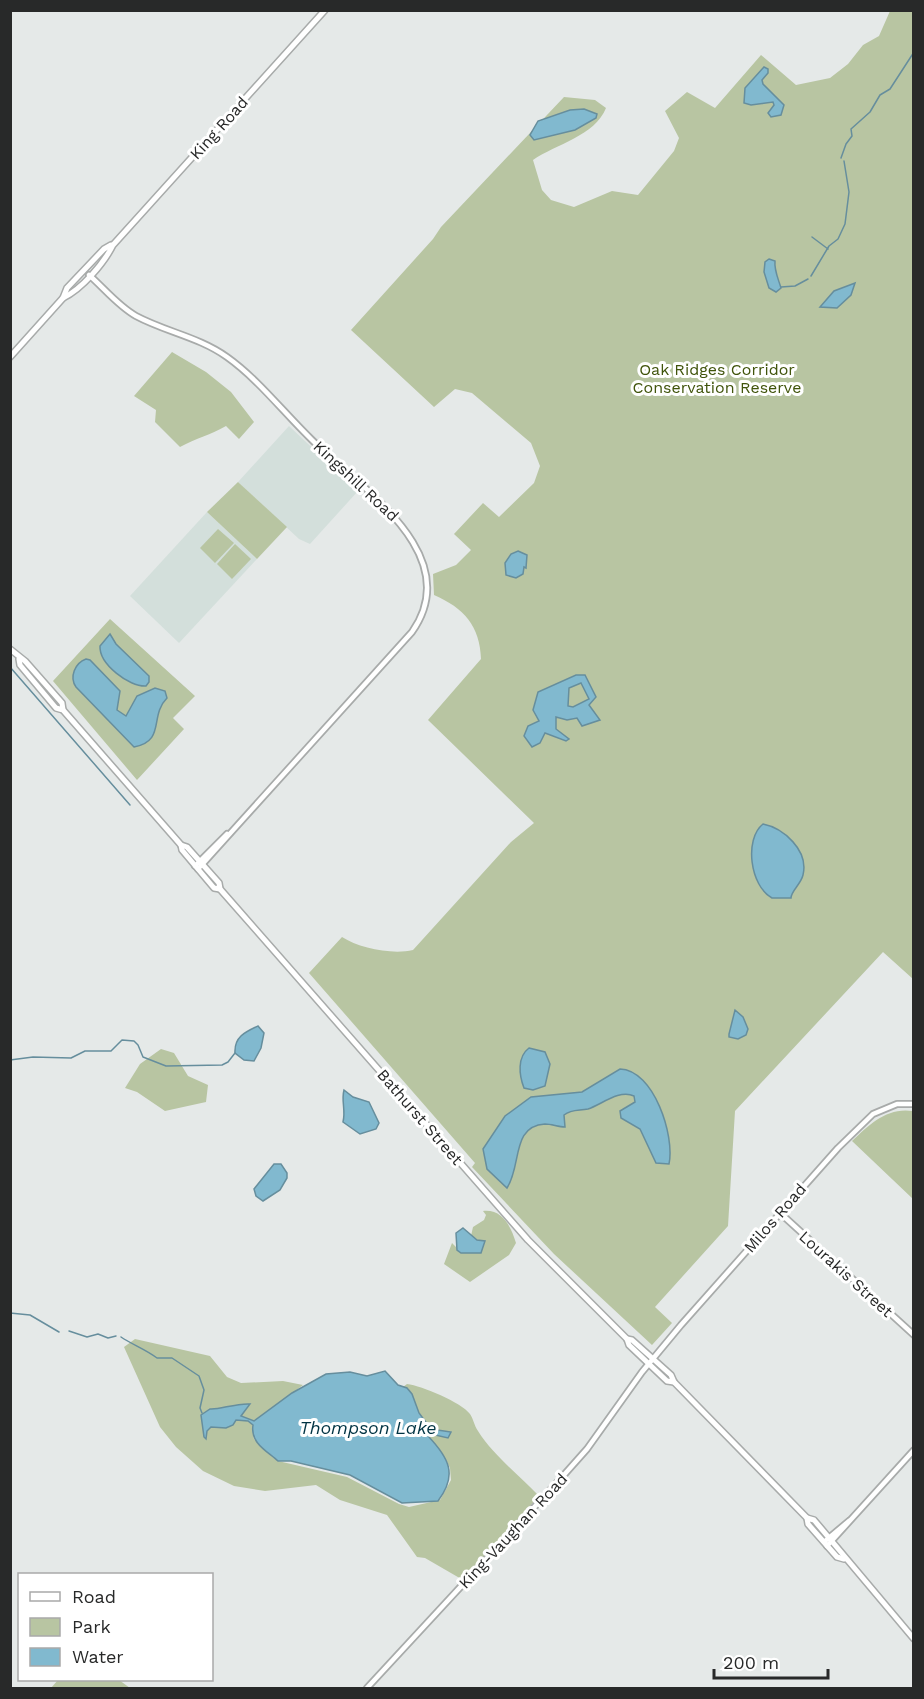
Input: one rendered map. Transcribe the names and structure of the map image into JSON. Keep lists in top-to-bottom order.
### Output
{
  "streets": {
    "main road": ["King Road", "Bathurst Street"],
    "street": [
      "Kingshill Road",
      "Milos Road",
      "Lourakis Street",
      "King-Vaughan Road"
    ]
  },
  "crossings": [
    ["King Road", "Kingshill Road"],
    ["Kingshill Road", "Bathurst Street"],
    ["Bathurst Street", "Milos Road"],
    ["Bathurst Street", "King-Vaughan Road"],
    ["Milos Road", "Lourakis Street"],
    ["Milos Road", "King-Vaughan Road"]
  ],
  "water": ["Thompson Lake"],
  "parks": ["Oak Ridges Corridor Conservation Reserve"],
  "legend": ["Road", "Park", "Water"],
  "scale_bar": "200 m"
}
